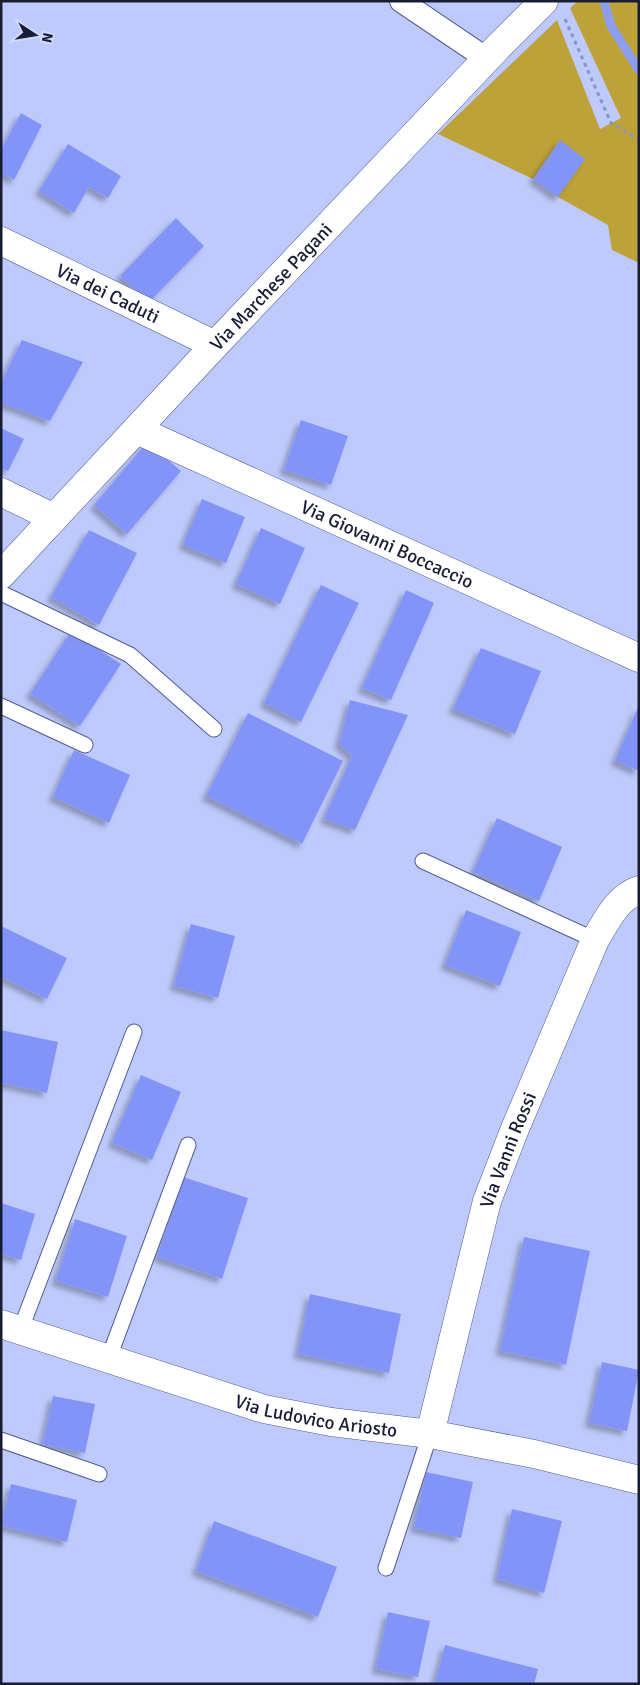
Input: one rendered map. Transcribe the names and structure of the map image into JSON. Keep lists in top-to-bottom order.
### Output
{
  "streets": {
    "street": [
      "Via Marchese Pagani",
      "Via dei Caduti",
      "Via Giovanni Boccaccio",
      "Via Vanni Rossi",
      "Via Ludovico Ariosto"
    ]
  },
  "crossings": [
    ["Via Marchese Pagani", "Via dei Caduti"],
    ["Via Marchese Pagani", "Via Giovanni Boccaccio"],
    ["Via Vanni Rossi", "Via Ludovico Ariosto"]
  ],
  "north": "right"
}
